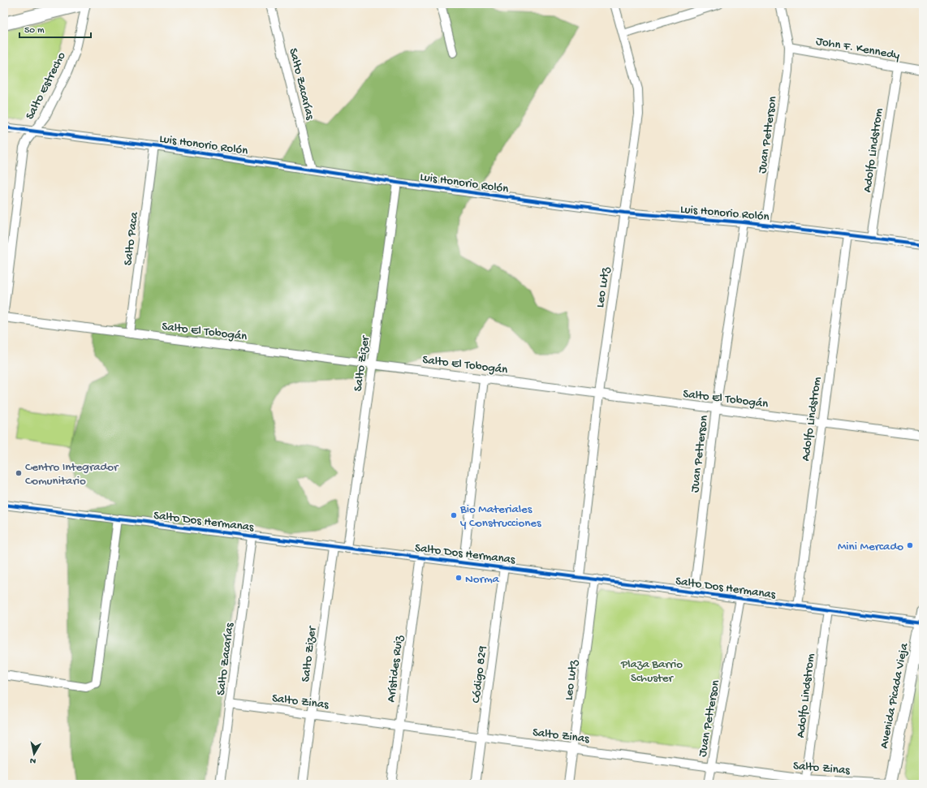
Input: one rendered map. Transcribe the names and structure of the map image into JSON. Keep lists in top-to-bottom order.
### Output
{
  "streets": {
    "street": [
      "John F. Kennedy",
      "Salto Zacarías",
      "Salto Estrecho",
      "Juan Petterson",
      "Luis Honorio Rolón",
      "Adolfo Lindstrom",
      "Salto Paca",
      "Leo Lutz",
      "Salto El Tobogán",
      "Salto Zizer",
      "Salto Dos Hermanas",
      "Arístides Ruiz",
      "Código 829",
      "Avenida Picada Vieja",
      "Salto Zinas"
    ]
  },
  "crossings": [
    ["John F. Kennedy", "Juan Petterson"],
    ["John F. Kennedy", "Adolfo Lindstrom"],
    ["Salto Zacarías", "Luis Honorio Rolón"],
    ["Salto Zacarías", "Salto Dos Hermanas"],
    ["Salto Zacarías", "Salto Zinas"],
    ["Salto Estrecho", "Luis Honorio Rolón"],
    ["Juan Petterson", "Luis Honorio Rolón"],
    ["Juan Petterson", "Salto El Tobogán"],
    ["Juan Petterson", "Salto Dos Hermanas"],
    ["Juan Petterson", "Salto Zinas"],
    ["Luis Honorio Rolón", "Adolfo Lindstrom"],
    ["Luis Honorio Rolón", "Salto Paca"],
    ["Luis Honorio Rolón", "Leo Lutz"],
    ["Luis Honorio Rolón", "Salto Zizer"],
    ["Adolfo Lindstrom", "Salto El Tobogán"],
    ["Adolfo Lindstrom", "Salto Dos Hermanas"],
    ["Adolfo Lindstrom", "Salto Zinas"],
    ["Salto Paca", "Salto El Tobogán"],
    ["Leo Lutz", "Salto El Tobogán"],
    ["Leo Lutz", "Salto Dos Hermanas"],
    ["Leo Lutz", "Salto Zinas"],
    ["Salto El Tobogán", "Salto Zizer"],
    ["Salto Zizer", "Salto Dos Hermanas"],
    ["Salto Zizer", "Salto Zinas"],
    ["Salto Dos Hermanas", "Arístides Ruiz"],
    ["Salto Dos Hermanas", "Código 829"],
    ["Salto Dos Hermanas", "Avenida Picada Vieja"],
    ["Arístides Ruiz", "Salto Zinas"],
    ["Código 829", "Salto Zinas"],
    ["Avenida Picada Vieja", "Salto Zinas"]
  ],
  "parks": ["Plaza Barrio Schuster"],
  "places": [
    "Centro Integrador Comunitario",
    "Bio Materiales y Construcciones",
    "Mini Mercado",
    "Norma"
  ],
  "scale_bar": "50 m",
  "north": "bottom"
}
